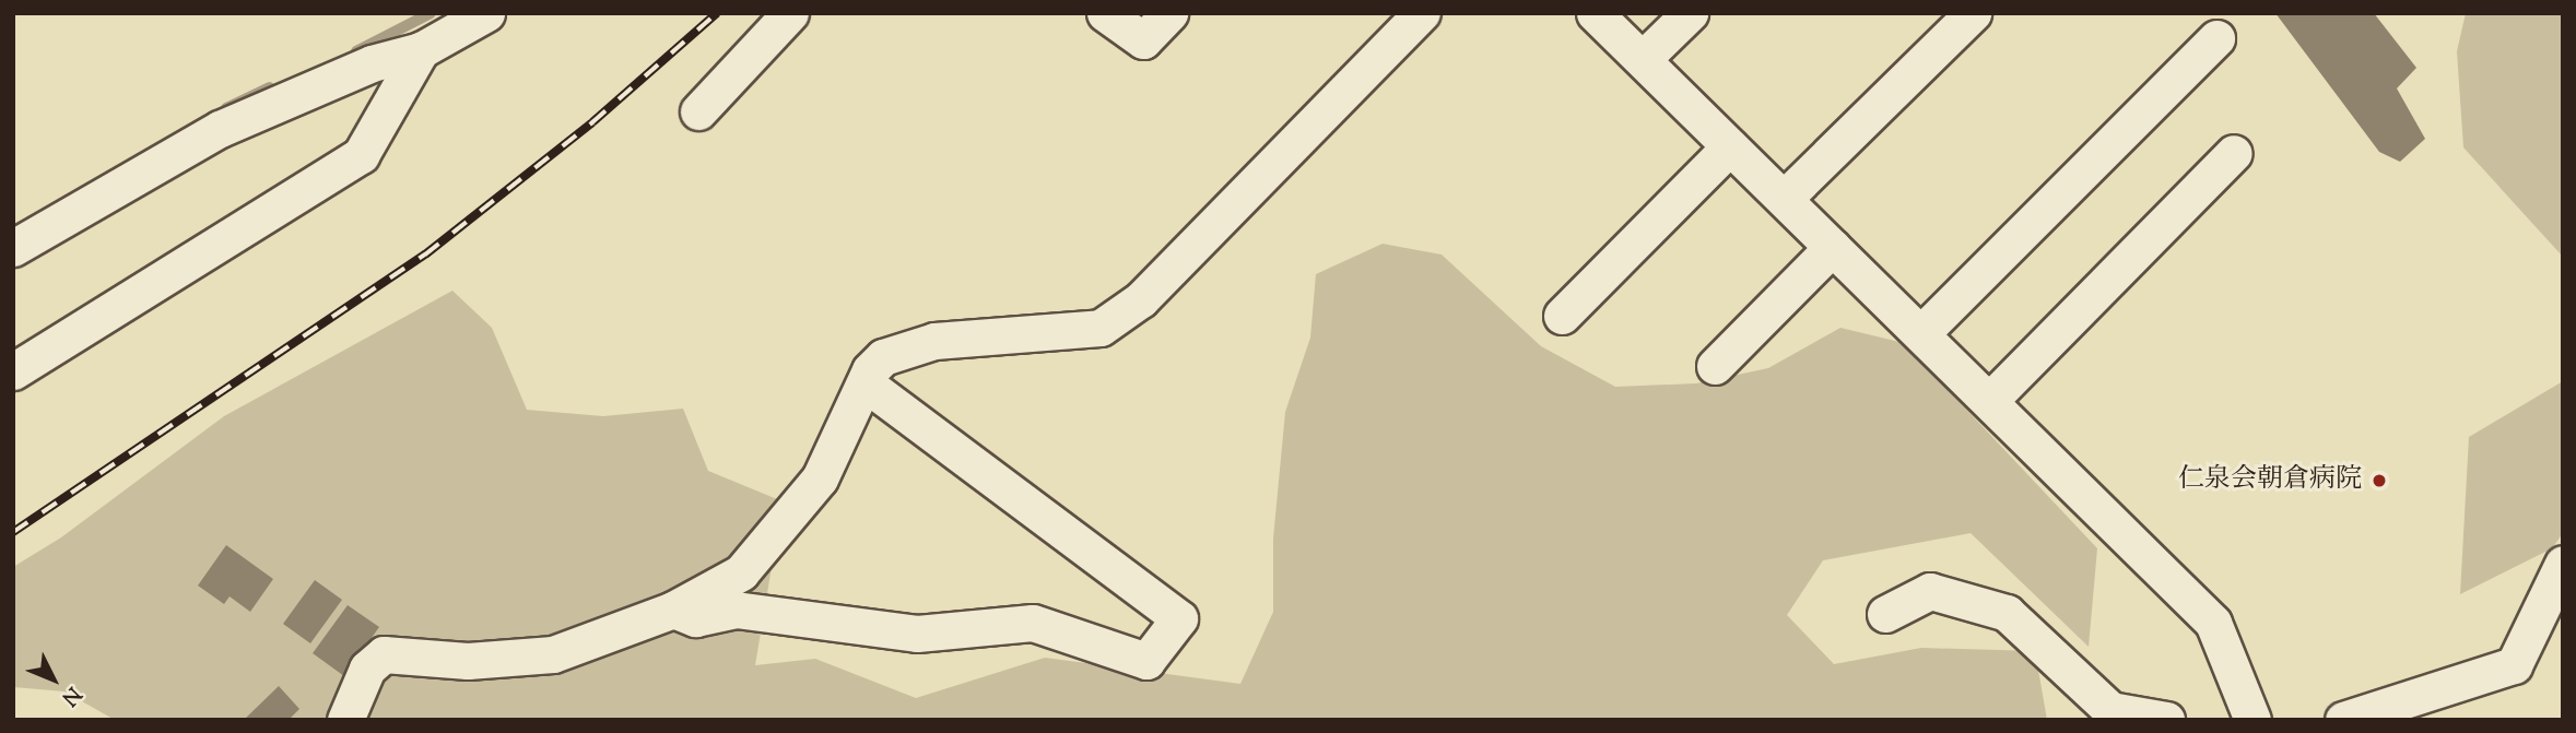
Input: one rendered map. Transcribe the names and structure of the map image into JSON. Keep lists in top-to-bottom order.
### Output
{
  "places": ["仁泉会朝倉病院"],
  "north": "bottom right"
}
